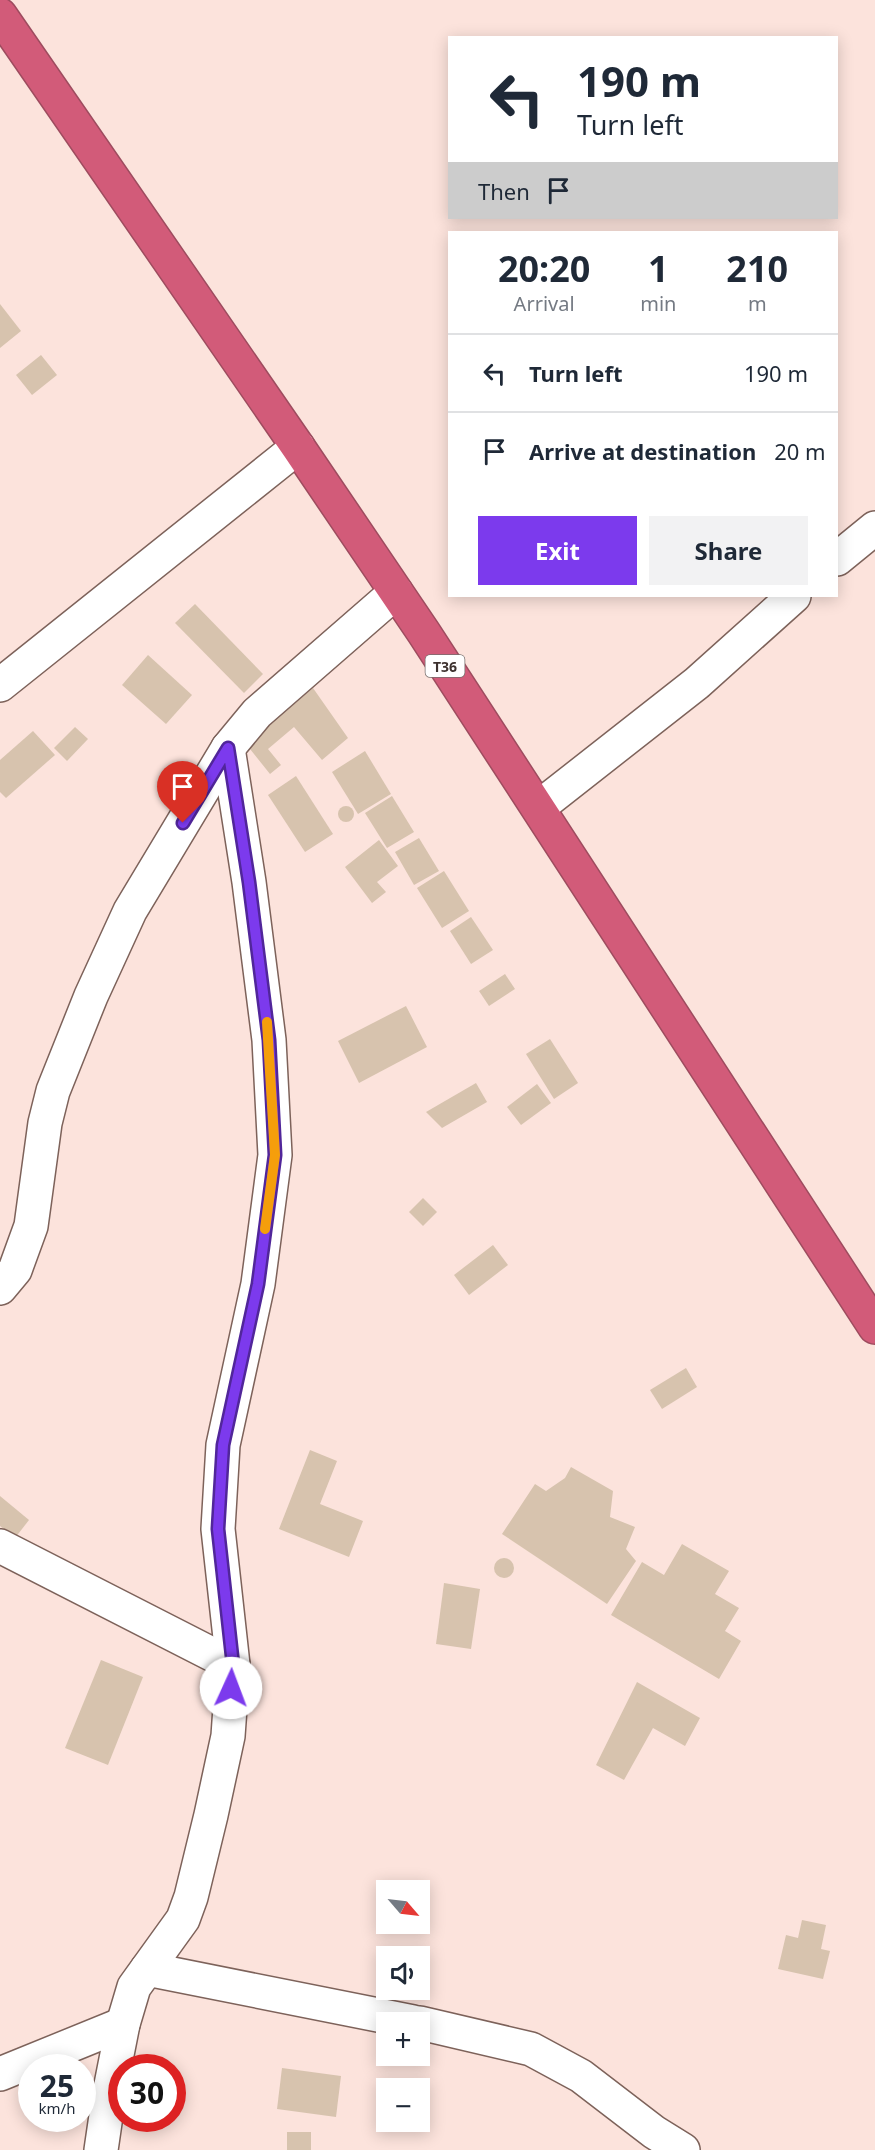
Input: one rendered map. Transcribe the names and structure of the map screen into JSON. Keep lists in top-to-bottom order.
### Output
{
  "streets": {
    "highway": ["T36"]
  },
  "north": "bottom right",
  "page": {
    "turn": ["190 m", "Turn left"],
    "then": "Then",
    "eta": [
      "20:20",
      "Arrival",
      "1",
      "min",
      "210",
      "m"
    ],
    "list": [
      {
        "name": "Turn left",
        "value": "190 m"
      },
      {
        "name": "Arrive at destination",
        "value": "20 m"
      }
    ],
    "buttons": ["Exit", "Share"],
    "map_buttons": ["+", "−"],
    "speed": "25 km/h",
    "limit": "30"
  }
}
